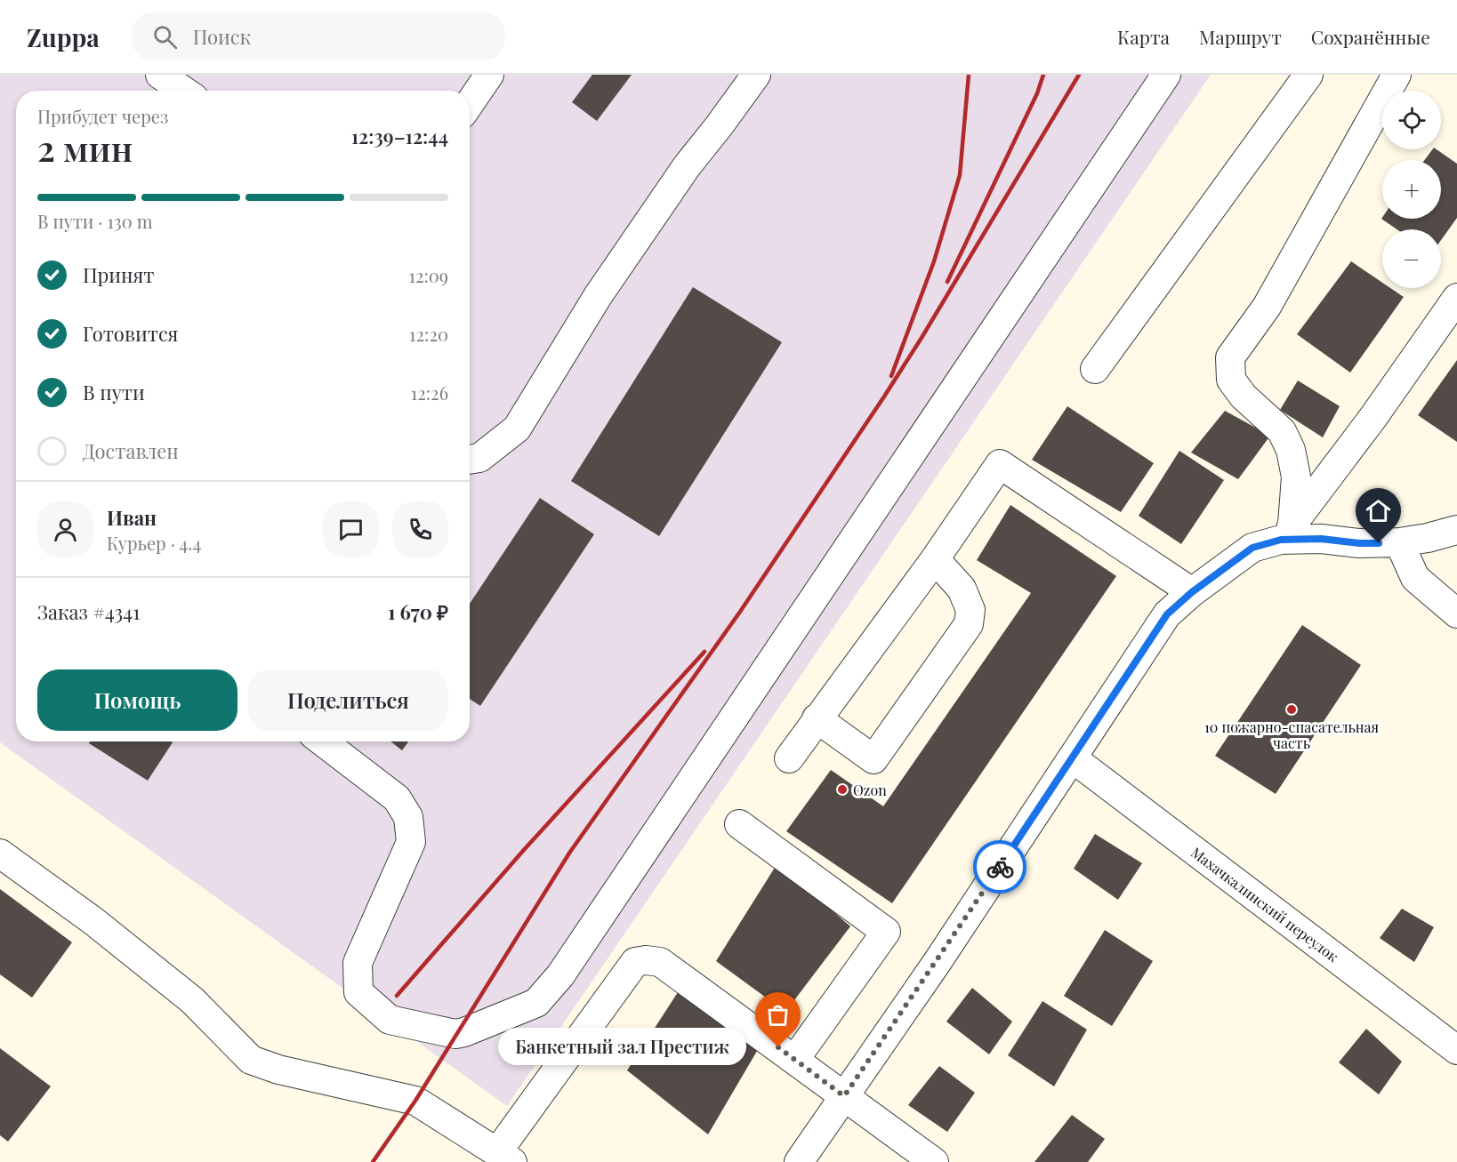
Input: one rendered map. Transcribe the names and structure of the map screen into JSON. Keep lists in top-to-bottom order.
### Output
{
  "streets": {
    "street": ["Махачкалинский переулок"]
  },
  "places": ["10 пожарно-спасательная часть", "Ozon", "Банкетный зал Престиж"],
  "page": {
    "header": "Zuppa",
    "search": "Поиск",
    "nav": ["Карта", "Маршрут", "Сохранённые"],
    "map_buttons": ["+", "−"],
    "heading": ["2 мин", "Прибудет через", "12:39–12:44"],
    "panel": [
      "Иван",
      "Курьер · 4.4",
      "Заказ #4341",
      "1 670 ₽"
    ],
    "bar": "В пути · 130 m",
    "list": [
      ["Принят", "12:09"],
      ["Готовится", "12:20"],
      ["В пути", "12:26"],
      "Доставлен"
    ],
    "buttons": ["Помощь", "Поделиться"],
    "bubble": "Банкетный зал Престиж"
  }
}
